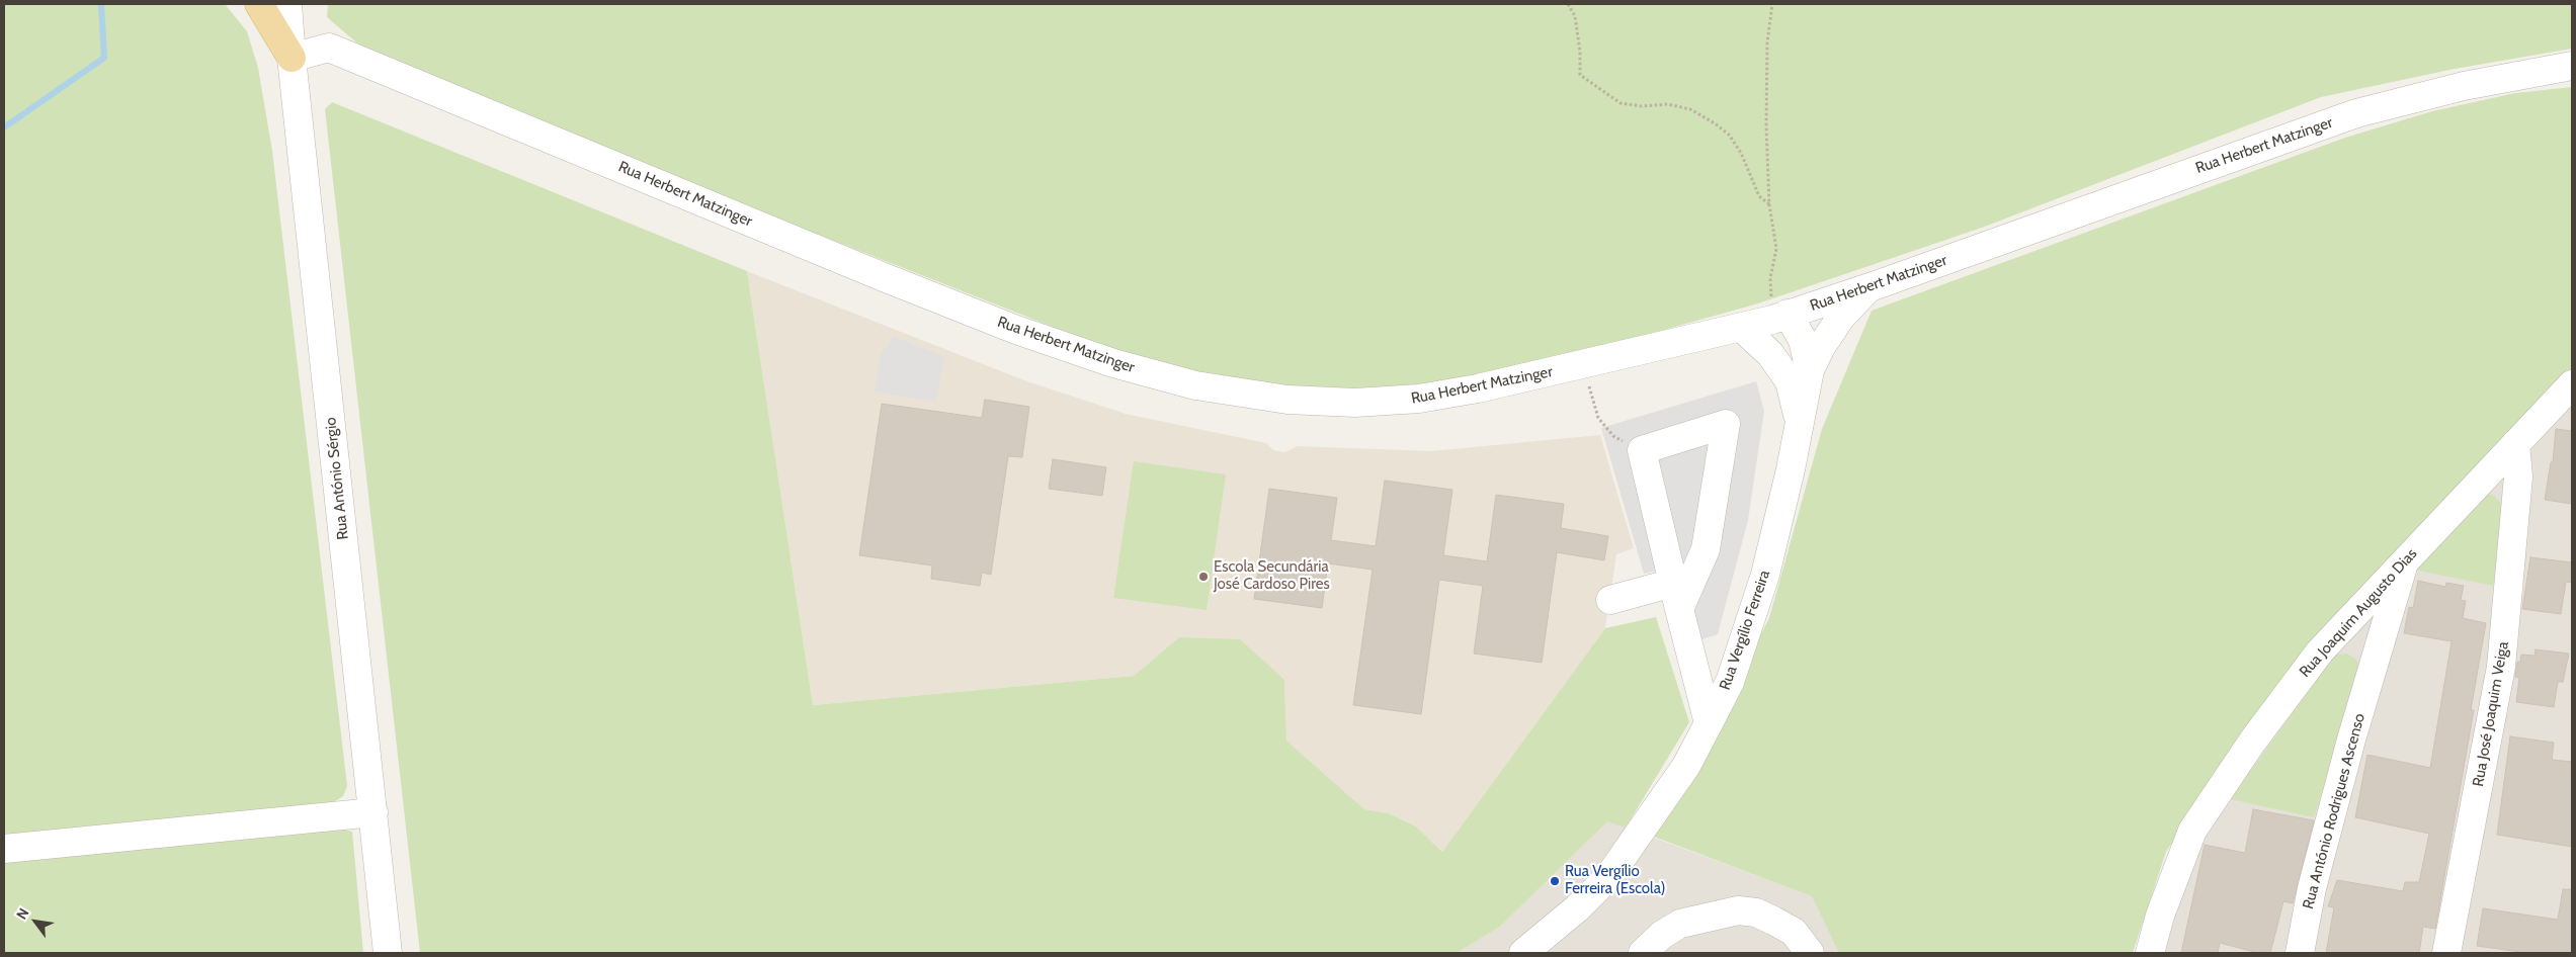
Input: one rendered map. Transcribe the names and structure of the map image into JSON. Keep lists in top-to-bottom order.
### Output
{
  "streets": {
    "street": [
      "Rua Herbert Matzinger",
      "Rua António Sérgio",
      "Rua Joaquim Augusto Dias",
      "Rua Vergílio Ferreira",
      "Rua José Joaquim Veiga",
      "Rua António Rodrigues Ascenso"
    ]
  },
  "crossings": [
    ["Rua Herbert Matzinger", "Rua António Sérgio"],
    ["Rua Herbert Matzinger", "Rua Vergílio Ferreira"],
    ["Rua Joaquim Augusto Dias", "Rua José Joaquim Veiga"],
    ["Rua Joaquim Augusto Dias", "Rua António Rodrigues Ascenso"]
  ],
  "places": ["Escola Secundária José Cardoso Pires", "Rua Vergílio Ferreira (Escola)"],
  "north": "top left"
}
